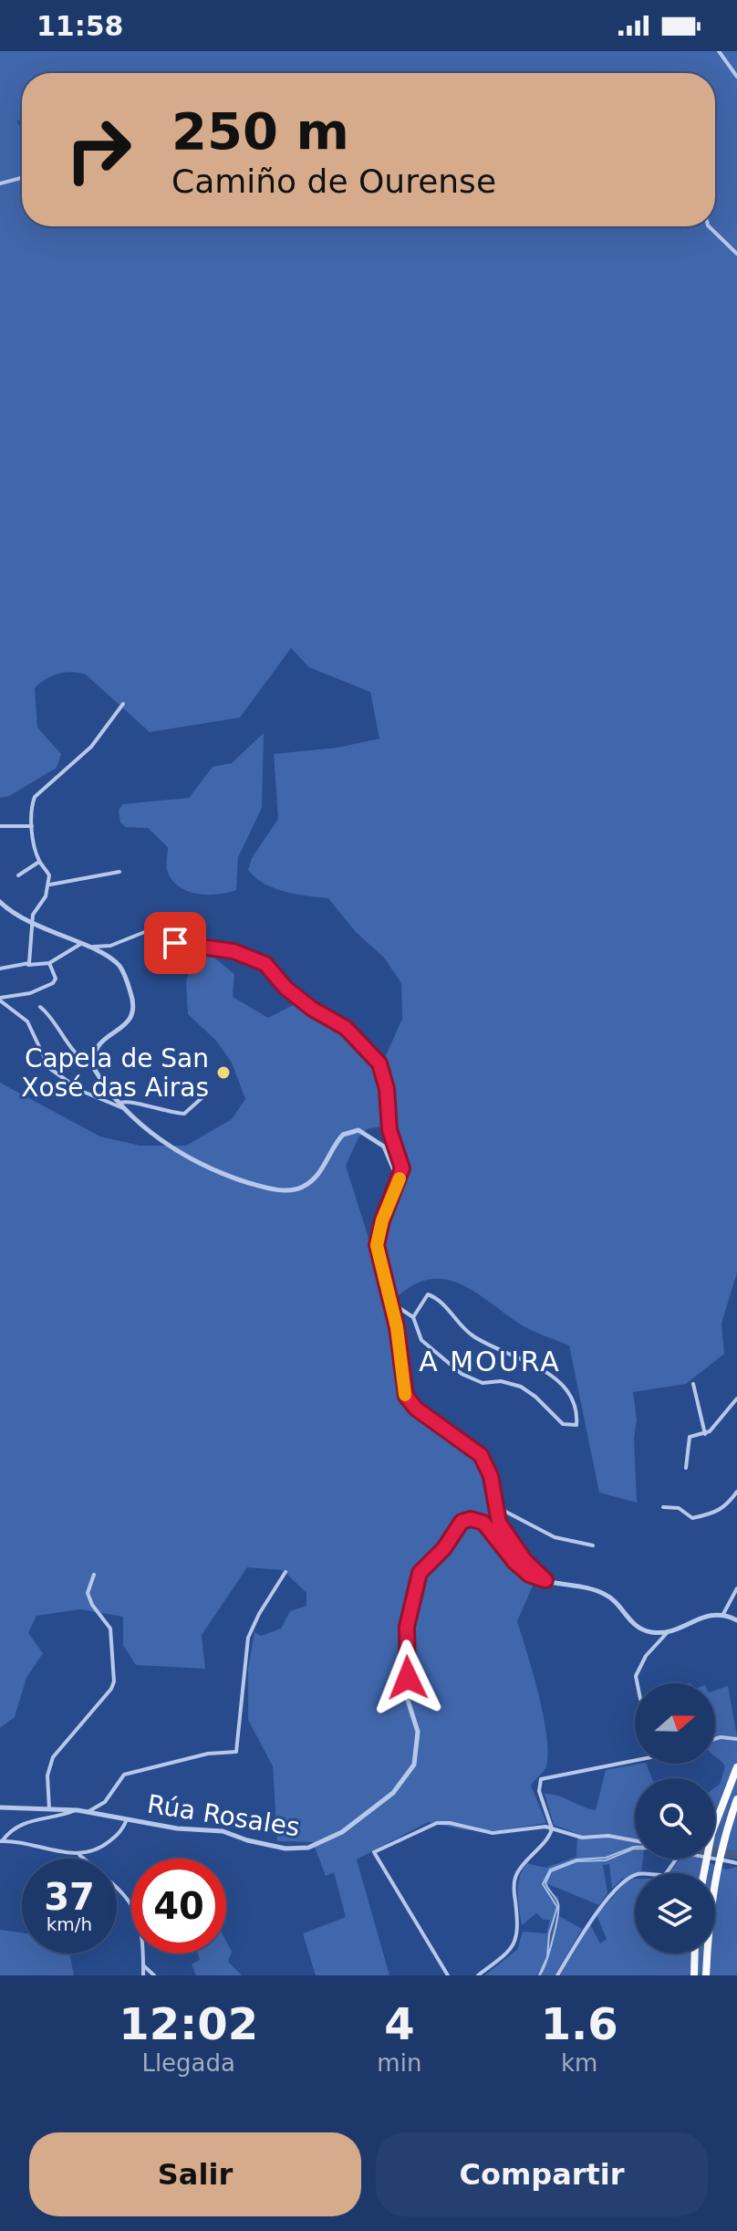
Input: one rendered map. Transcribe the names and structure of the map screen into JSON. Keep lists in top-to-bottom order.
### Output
{
  "streets": {
    "street": ["Rúa Rosales"]
  },
  "districts": ["A MOURA"],
  "places": ["Capela de San Xosé das Airas"],
  "north": "right",
  "page": {
    "status": "11:58",
    "turn": ["250 m", "Camiño de Ourense"],
    "speed": "37 km/h",
    "limit": "40",
    "eta": [
      "12:02",
      "Llegada",
      "4",
      "min",
      "1.6",
      "km"
    ],
    "buttons": ["Salir", "Compartir"]
  }
}
